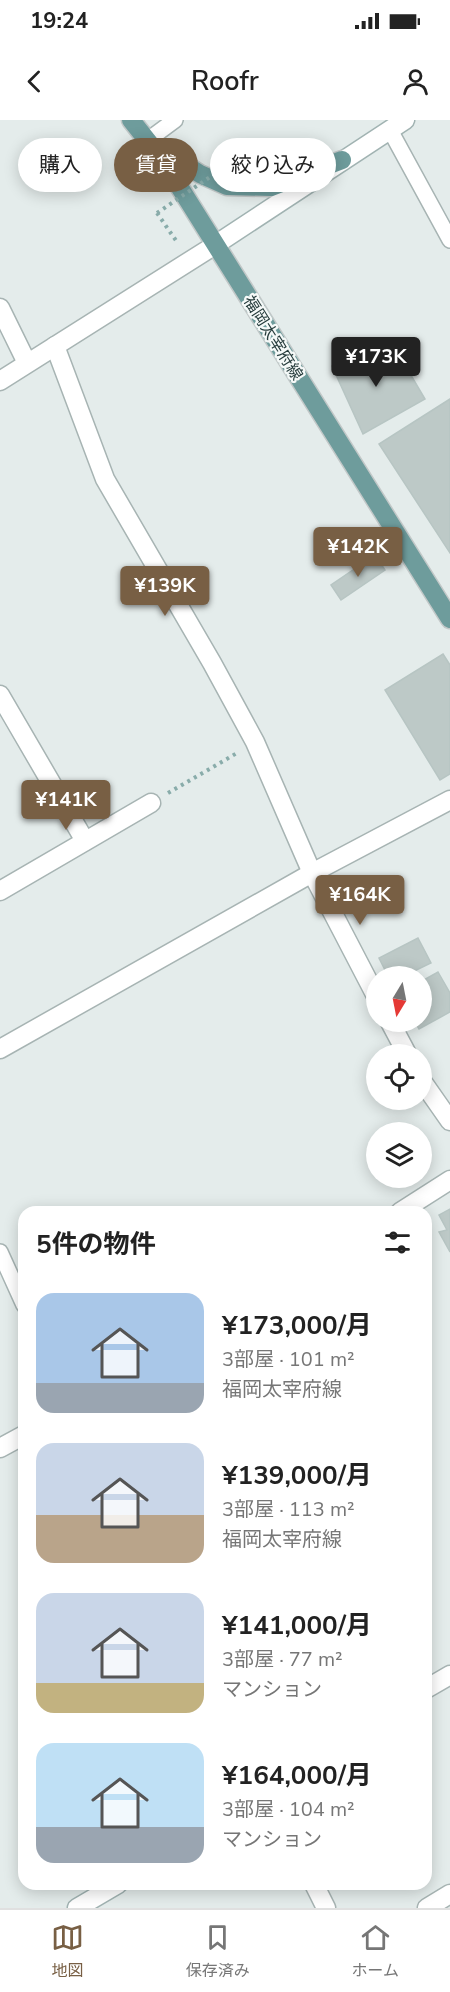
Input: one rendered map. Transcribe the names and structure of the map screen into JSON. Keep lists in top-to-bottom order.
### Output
{
  "streets": {
    "main road": ["福岡太宰府線"]
  },
  "north": "bottom",
  "page": {
    "status": "19:24",
    "header": "Roofr",
    "chip": ["購入", "賃貸", "絞り込み"],
    "price": [
      "¥173K",
      "¥142K",
      "¥139K",
      "¥141K",
      "¥164K"
    ],
    "heading": "5件の物件",
    "list": [
      {
        "name": "¥173,000/月",
        "note": "3部屋 · 101 m² · 福岡太宰府線"
      },
      {
        "name": "¥139,000/月",
        "note": "3部屋 · 113 m² · 福岡太宰府線"
      },
      {
        "name": "¥141,000/月",
        "note": "3部屋 · 77 m² · マンション"
      },
      {
        "name": "¥164,000/月",
        "note": "3部屋 · 104 m² · マンション"
      }
    ],
    "tabs": ["地図", "保存済み", "ホーム"]
  }
}
